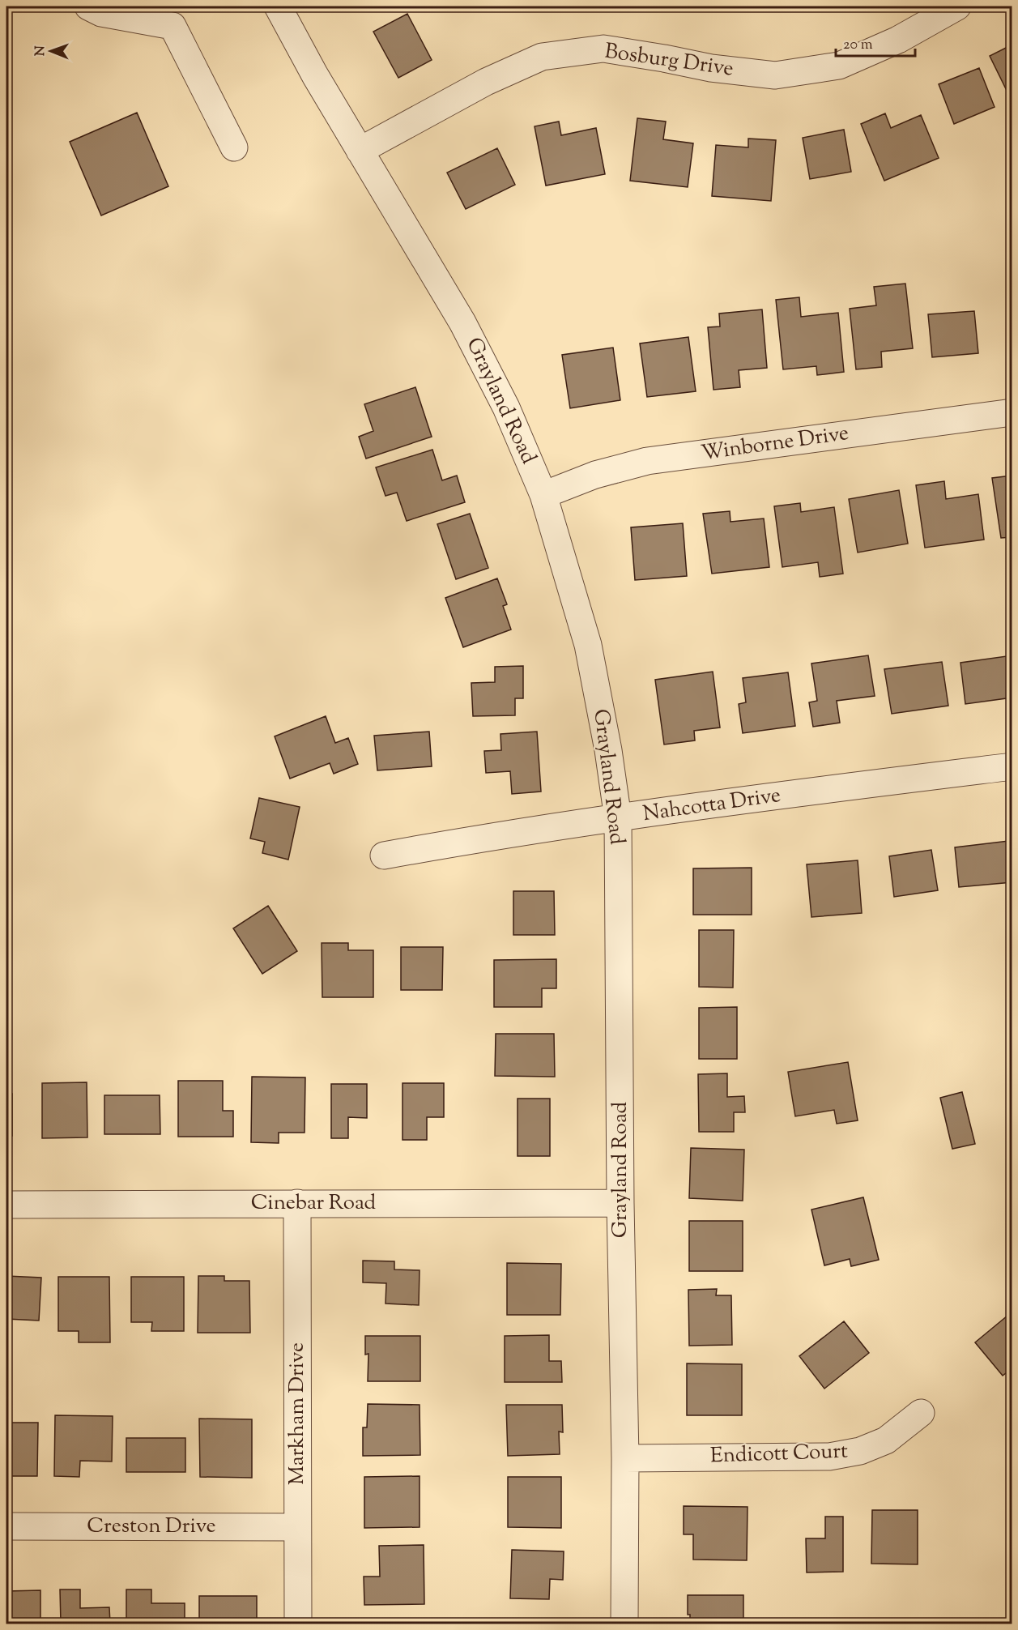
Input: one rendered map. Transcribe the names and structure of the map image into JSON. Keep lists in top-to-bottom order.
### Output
{
  "streets": {
    "street": [
      "Bosburg Drive",
      "Grayland Road",
      "Winborne Drive",
      "Nahcotta Drive",
      "Cinebar Road",
      "Markham Drive",
      "Endicott Court",
      "Creston Drive"
    ]
  },
  "crossings": [
    ["Bosburg Drive", "Grayland Road"],
    ["Grayland Road", "Winborne Drive"],
    ["Grayland Road", "Nahcotta Drive"],
    ["Grayland Road", "Cinebar Road"],
    ["Grayland Road", "Endicott Court"],
    ["Cinebar Road", "Markham Drive"],
    ["Markham Drive", "Creston Drive"]
  ],
  "scale_bar": "20 m",
  "north": "left"
}
